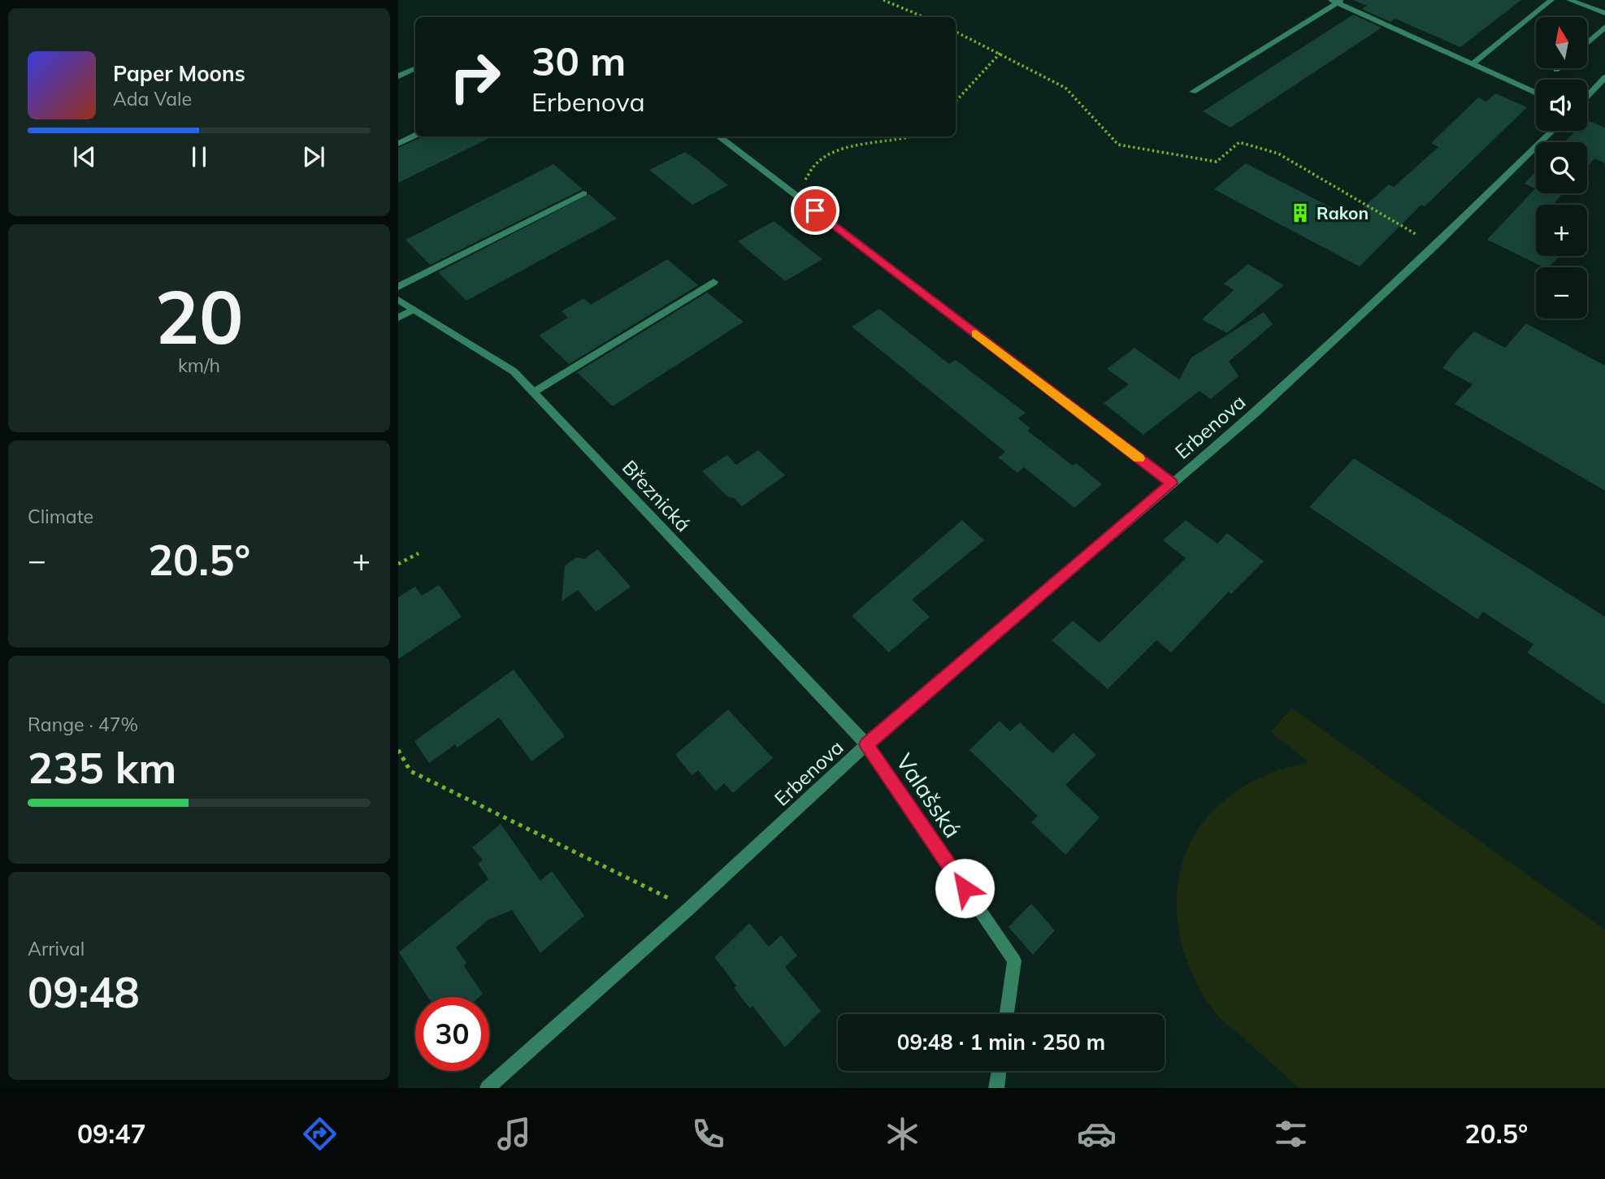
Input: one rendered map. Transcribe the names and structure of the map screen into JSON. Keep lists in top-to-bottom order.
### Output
{
  "streets": {
    "street": ["Erbenova", "Březnická", "Valašská"]
  },
  "crossings": [
    ["Erbenova", "Březnická"],
    ["Erbenova", "Valašská"],
    ["Březnická", "Valašská"]
  ],
  "places": {
    "building": ["Rakon"]
  },
  "north": "top",
  "page": {
    "map_buttons": ["+", "−"],
    "turn": ["30 m", "Erbenova"],
    "song": ["Paper Moons", "Ada Vale"],
    "tile": [
      ["20", "km/h"],
      "Climate",
      ["Range · 47%", "235 km"],
      ["Arrival", "09:48"]
    ],
    "heat": ["−", "20.5°", "+"],
    "limit": "30",
    "trip": "09:48 · 1 min · 250 m",
    "tabs": ["09:47", "20.5°"]
  }
}
